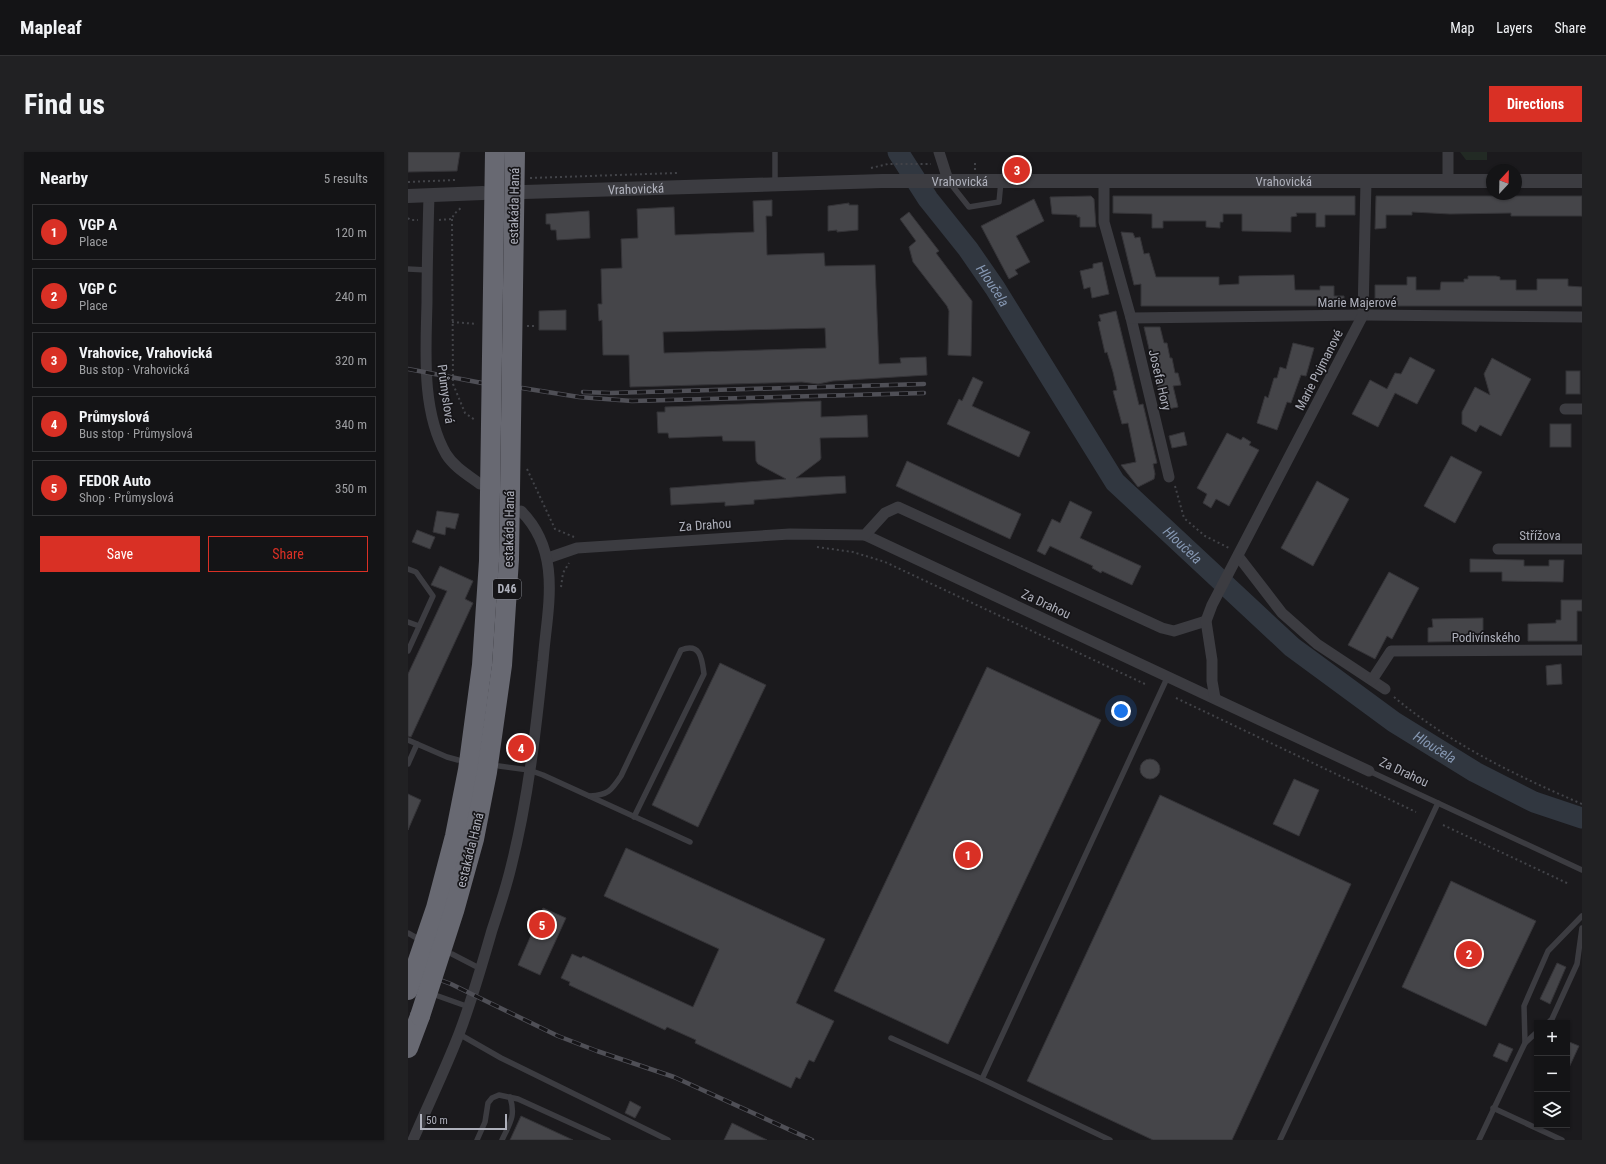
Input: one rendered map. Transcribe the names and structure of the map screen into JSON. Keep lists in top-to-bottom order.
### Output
{
  "streets": {
    "highway": ["estakáda Haná", "D46"],
    "street": [
      "Vrahovická",
      "Marie Majerové",
      "Marie Pujmanové",
      "Josefa Hory",
      "Průmyslová",
      "Za Drahou",
      "Střížova",
      "Podivínského"
    ]
  },
  "crossings": [
    ["Vrahovická", "Marie Pujmanové"],
    ["Vrahovická", "Josefa Hory"],
    ["Marie Majerové", "Marie Pujmanové"],
    ["Marie Majerové", "Josefa Hory"],
    ["Marie Pujmanové", "Za Drahou"]
  ],
  "water": ["Hloučela"],
  "scale_bar": "50 m",
  "north": "top",
  "page": {
    "header": "Mapleaf",
    "nav": ["Map", "Layers", "Share"],
    "buttons": [
      "Directions",
      ["Save", "Share"]
    ],
    "title": "Find us",
    "heading": ["Nearby", "5 results"],
    "pins": [
      "3",
      "4",
      "1",
      "5",
      "2"
    ],
    "list": [
      {
        "mark": "1",
        "name": "VGP A",
        "note": "Place",
        "value": "120 m"
      },
      {
        "mark": "2",
        "name": "VGP C",
        "note": "Place",
        "value": "240 m"
      },
      {
        "mark": "3",
        "name": "Vrahovice, Vrahovická",
        "note": "Bus stop · Vrahovická",
        "value": "320 m"
      },
      {
        "mark": "4",
        "name": "Průmyslová",
        "note": "Bus stop · Průmyslová",
        "value": "340 m"
      },
      {
        "mark": "5",
        "name": "FEDOR Auto",
        "note": "Shop · Průmyslová",
        "value": "350 m"
      }
    ],
    "map_buttons": ["+", "−"],
    "scale": "50 m"
  }
}
